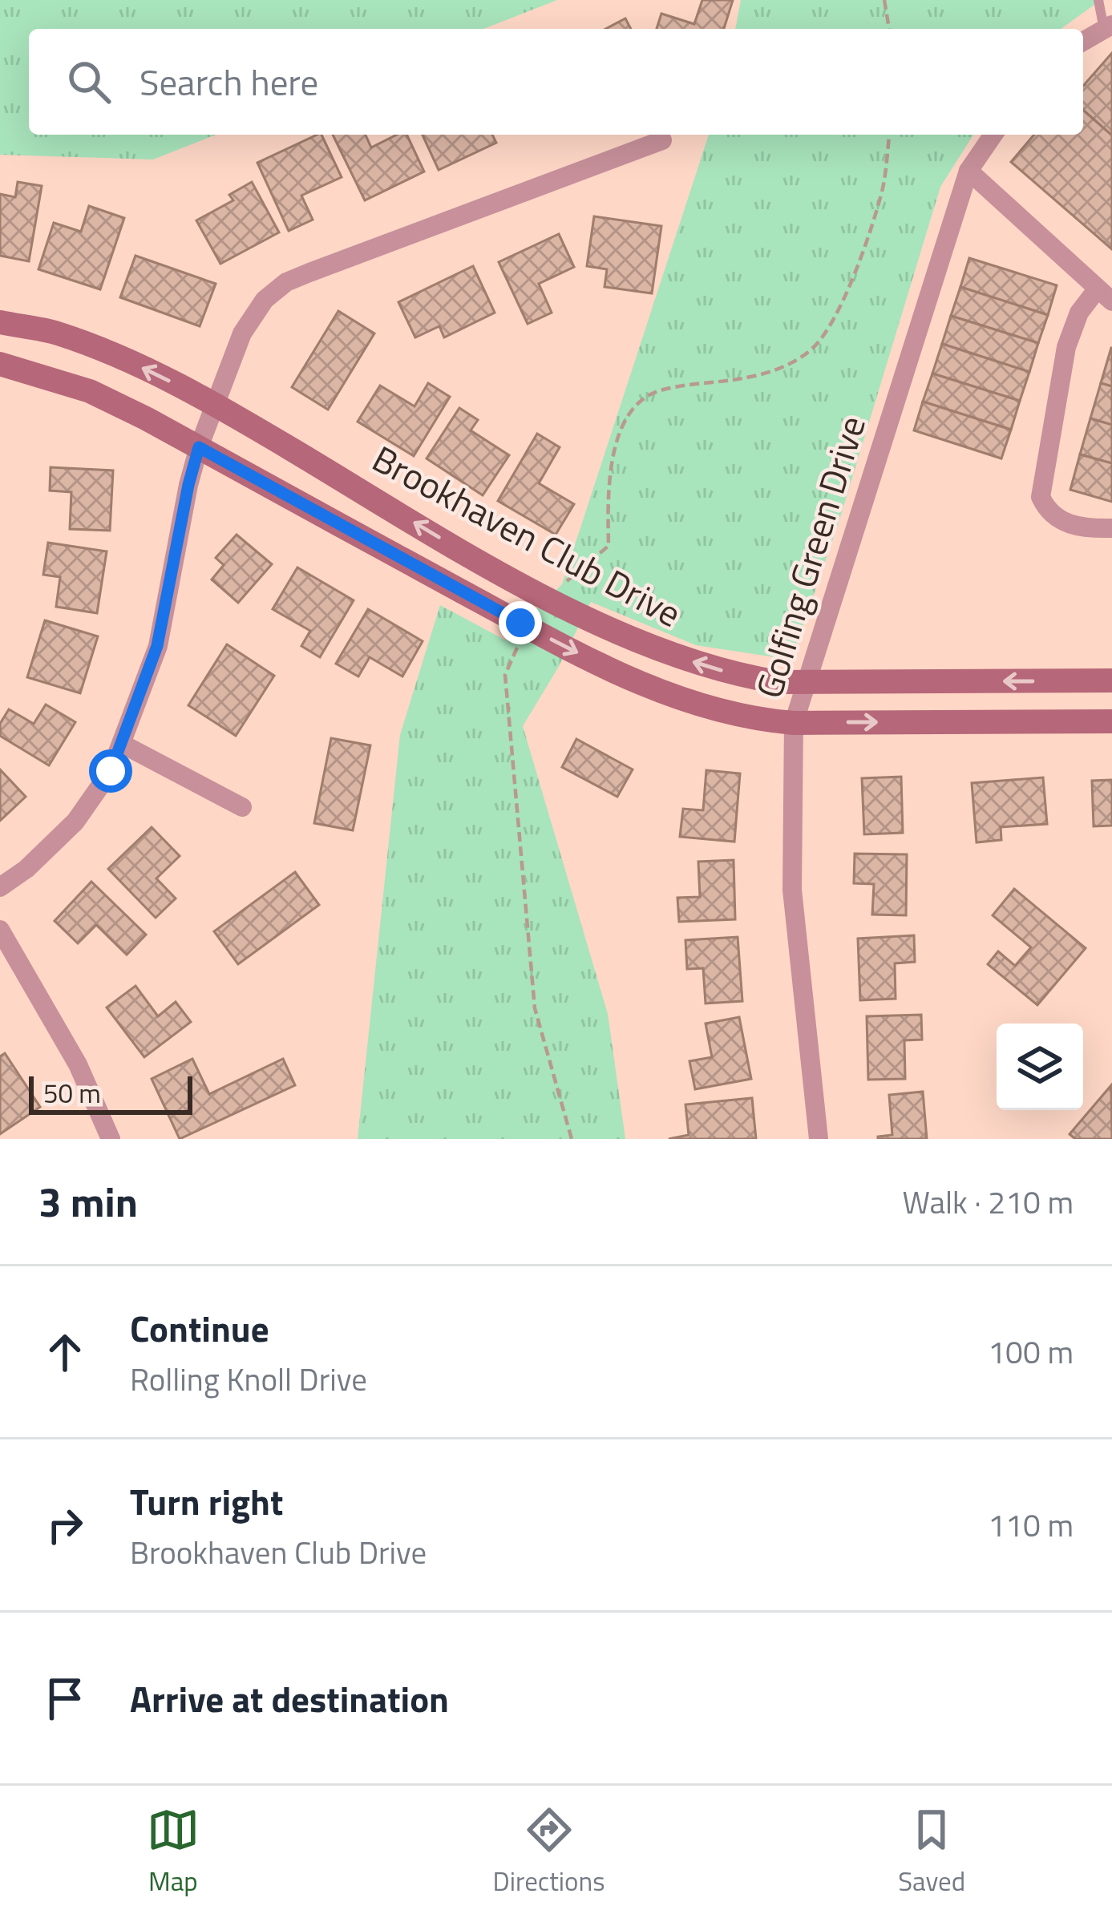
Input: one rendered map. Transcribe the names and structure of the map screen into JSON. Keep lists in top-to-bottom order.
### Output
{
  "streets": {
    "main road": ["Brookhaven Club Drive"],
    "street": ["Golfing Green Drive"]
  },
  "crossings": [
    ["Brookhaven Club Drive", "Golfing Green Drive"]
  ],
  "scale_bar": "50 m",
  "page": {
    "search": "Search here",
    "scale": "50 m",
    "heading": ["3 min", "Walk · 210 m"],
    "list": [
      ["Continue", "Rolling Knoll Drive", "100 m"],
      ["Turn right", "Brookhaven Club Drive", "110 m"],
      "Arrive at destination"
    ],
    "nav": ["Map", "Directions", "Saved"]
  }
}
